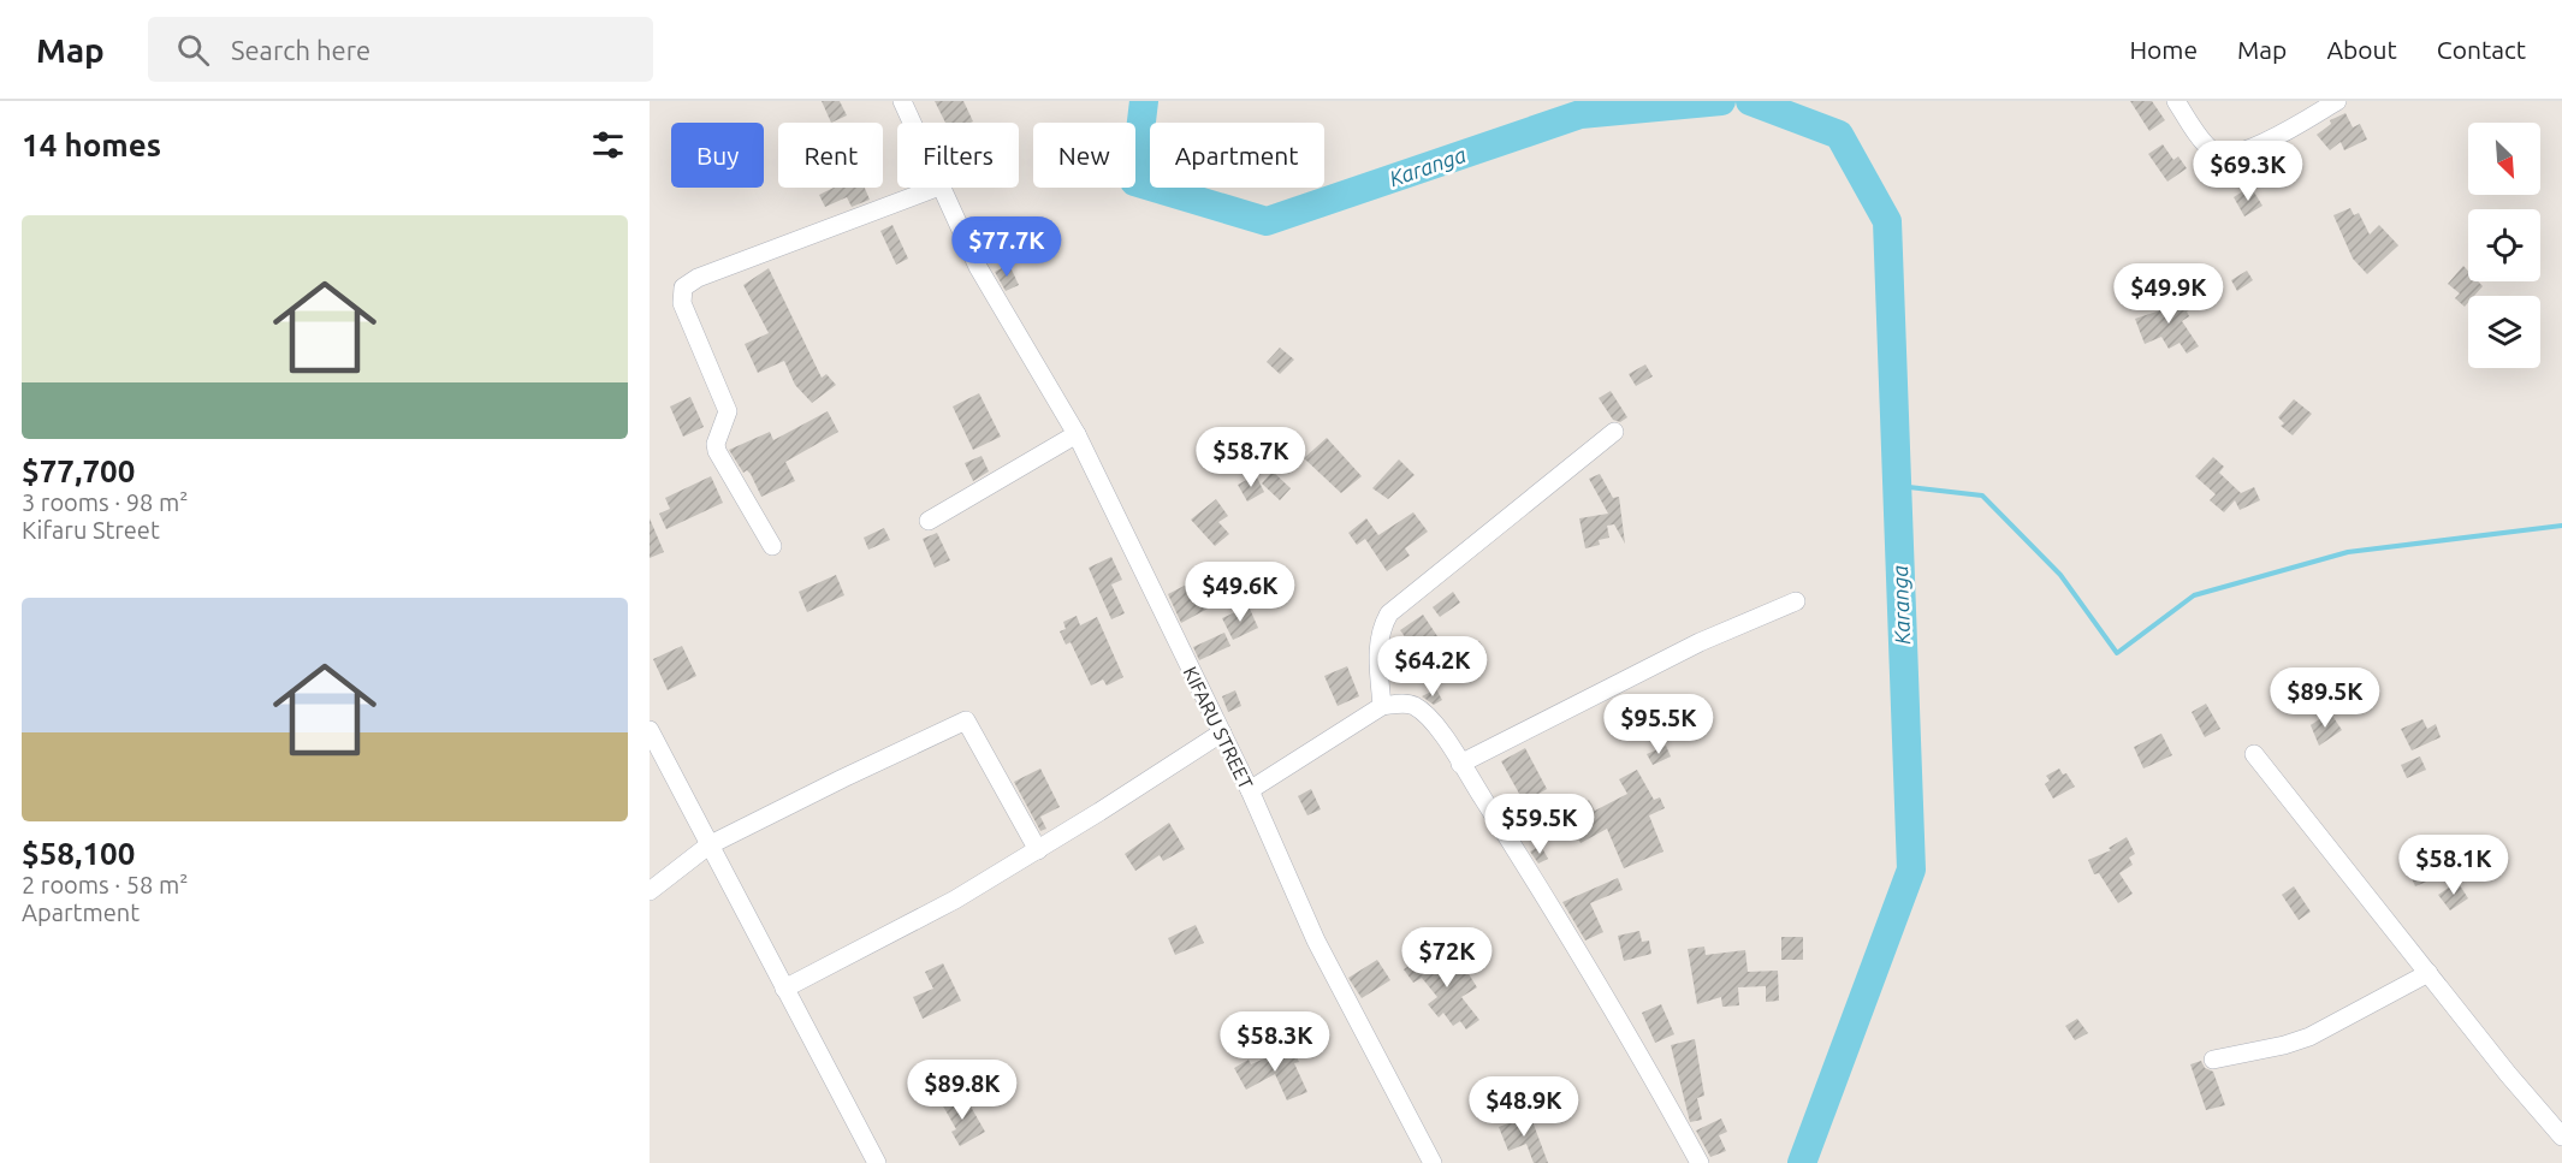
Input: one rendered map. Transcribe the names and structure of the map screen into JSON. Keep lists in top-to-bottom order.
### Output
{
  "streets": {
    "street": ["KIFARU STREET"]
  },
  "water": ["Karanga"],
  "north": "bottom right",
  "page": {
    "header": "Map",
    "search": "Search here",
    "nav": [
      "Home",
      "Map",
      "About",
      "Contact"
    ],
    "heading": "14 homes",
    "chip": [
      "Buy",
      "Rent",
      "Filters",
      "New",
      "Apartment"
    ],
    "price": [
      "$69.3K",
      "$77.7K",
      "$49.9K",
      "$58.7K",
      "$49.6K",
      "$64.2K",
      "$89.5K",
      "$95.5K",
      "$59.5K",
      "$58.1K",
      "$72K",
      "$58.3K",
      "$89.8K",
      "$48.9K"
    ],
    "list": [
      {
        "name": "$77,700",
        "note": "3 rooms · 98 m² · Kifaru Street"
      },
      {
        "name": "$58,100",
        "note": "2 rooms · 58 m² · Apartment"
      }
    ]
  }
}
